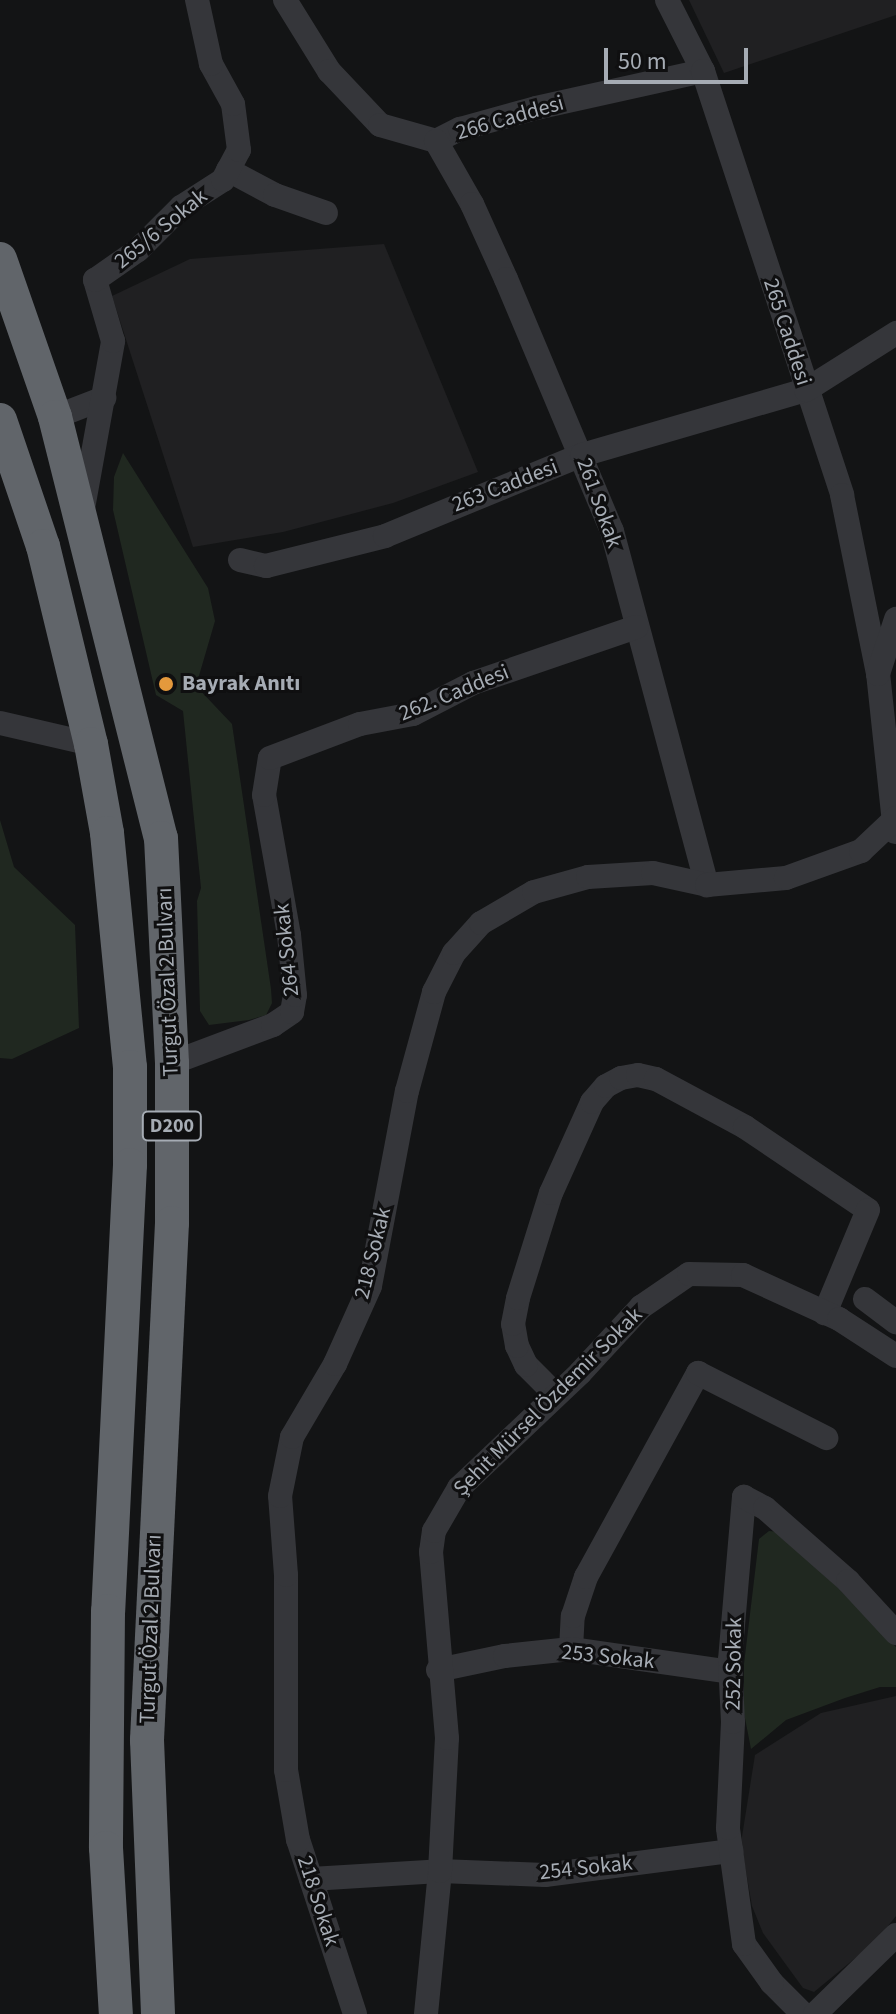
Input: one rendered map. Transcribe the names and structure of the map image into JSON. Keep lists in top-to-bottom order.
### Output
{
  "streets": {
    "highway": ["Turgut Özal 2 Bulvarı", "D200"],
    "street": [
      "266 Caddesi",
      "265/6 Sokak",
      "265 Caddesi",
      "263 Caddesi",
      "261 Sokak",
      "262. Caddesi",
      "264 Sokak",
      "218 Sokak",
      "Şehit Mürsel Özdemir Sokak",
      "253 Sokak",
      "252 Sokak",
      "254 Sokak"
    ]
  },
  "crossings": [
    ["266 Caddesi", "265 Caddesi"],
    ["266 Caddesi", "261 Sokak"],
    ["265/6 Sokak", "Turgut Özal 2 Bulvarı"],
    ["265 Caddesi", "263 Caddesi"],
    ["265 Caddesi", "218 Sokak"],
    ["263 Caddesi", "261 Sokak"],
    ["261 Sokak", "262. Caddesi"],
    ["261 Sokak", "218 Sokak"],
    ["262. Caddesi", "264 Sokak"],
    ["264 Sokak", "Turgut Özal 2 Bulvarı"],
    ["218 Sokak", "254 Sokak"],
    ["Şehit Mürsel Özdemir Sokak", "253 Sokak"],
    ["Şehit Mürsel Özdemir Sokak", "254 Sokak"],
    ["253 Sokak", "252 Sokak"],
    ["252 Sokak", "254 Sokak"]
  ],
  "places": ["Bayrak Anıtı"],
  "scale_bar": "50 m"
}
